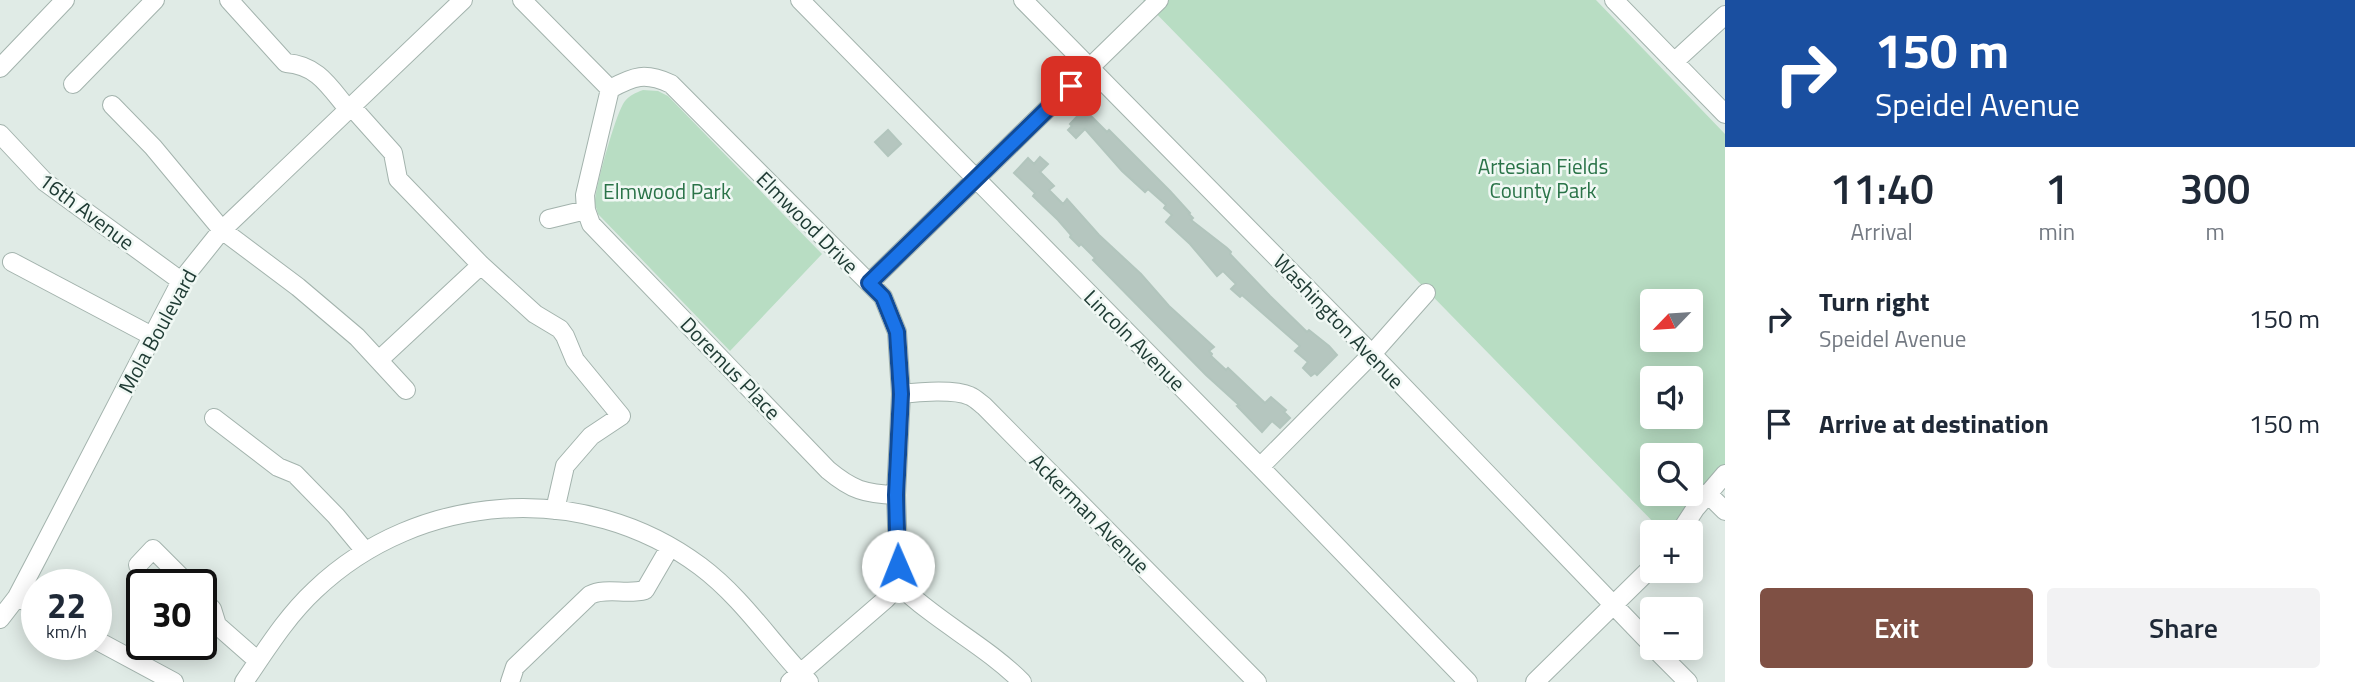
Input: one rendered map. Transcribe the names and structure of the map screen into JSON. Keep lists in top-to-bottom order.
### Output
{
  "streets": {
    "street": [
      "16th Avenue",
      "Elmwood Drive",
      "Washington Avenue",
      "Mola Boulevard",
      "Lincoln Avenue",
      "Doremus Place",
      "Ackerman Avenue"
    ]
  },
  "crossings": [
    ["16th Avenue", "Mola Boulevard"],
    ["Elmwood Drive", "Doremus Place"],
    ["Elmwood Drive", "Ackerman Avenue"]
  ],
  "parks": ["Artesian Fields County Park", "Elmwood Park"],
  "north": "bottom left",
  "page": {
    "turn": ["150 m", "Speidel Avenue"],
    "eta": [
      "11:40",
      "Arrival",
      "1",
      "min",
      "300",
      "m"
    ],
    "list": [
      {
        "name": "Turn right",
        "note": "Speidel Avenue",
        "value": "150 m"
      },
      {
        "name": "Arrive at destination",
        "value": "150 m"
      }
    ],
    "map_buttons": ["+", "−"],
    "speed": "22 km/h",
    "limit": "30",
    "buttons": ["Exit", "Share"]
  }
}
